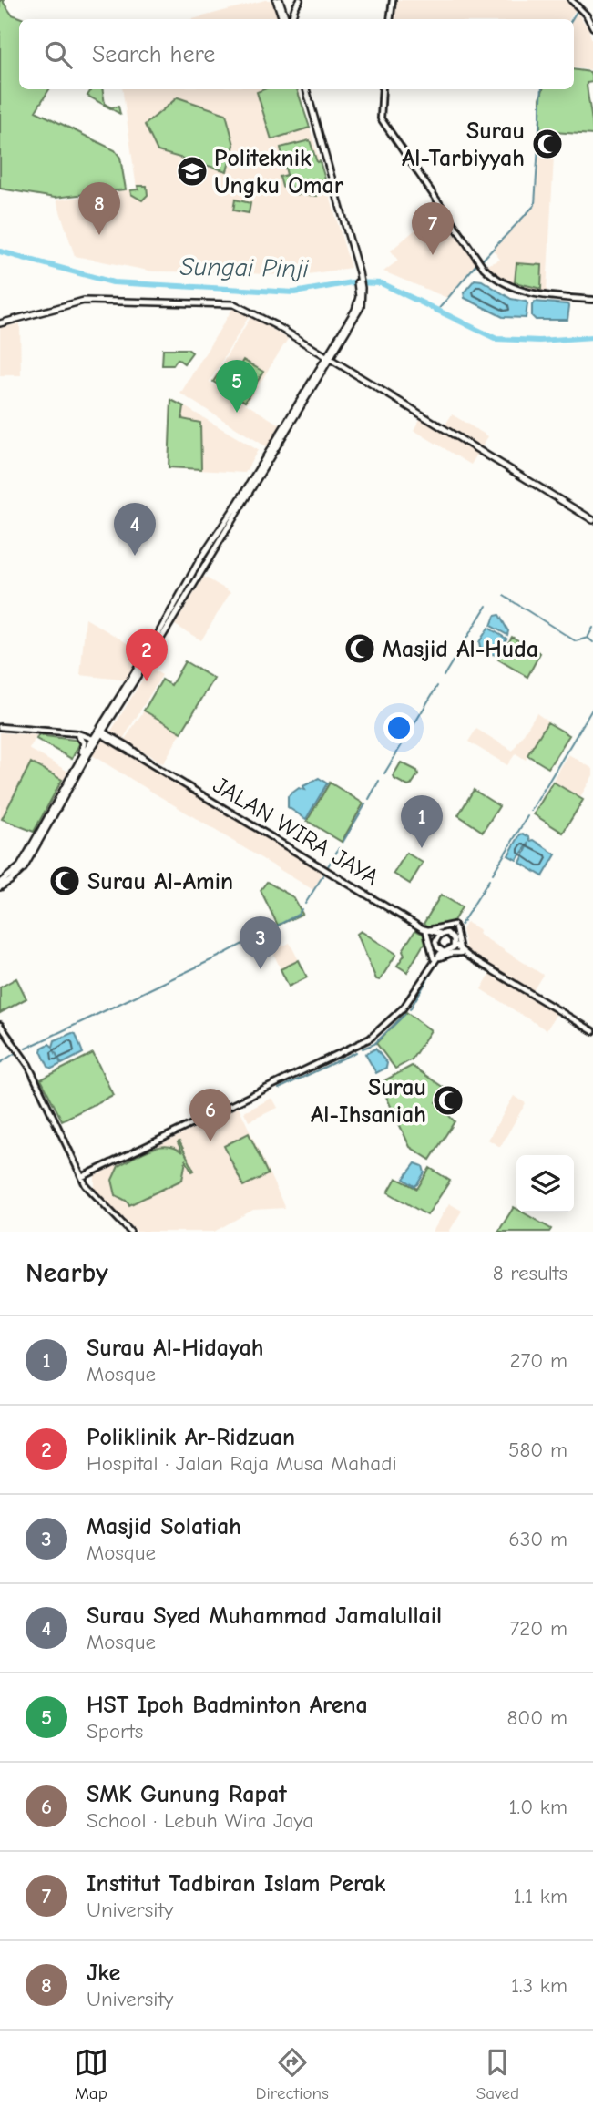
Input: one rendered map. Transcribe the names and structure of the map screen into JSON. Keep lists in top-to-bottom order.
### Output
{
  "streets": {
    "street": ["JALAN WIRA JAYA"]
  },
  "water": ["Sungai Pinji"],
  "places": {
    "mosque": [
      "Surau Al-Tarbiyyah",
      "Masjid Al-Huda",
      "Surau Al-Amin",
      "Surau Al-Ihsaniah"
    ],
    "school or university": ["Politeknik Ungku Omar"]
  },
  "page": {
    "search": "Search here",
    "pins": [
      "8",
      "7",
      "5",
      "4",
      "2",
      "1",
      "3",
      "6"
    ],
    "heading": ["Nearby", "8 results"],
    "list": [
      {
        "mark": "1",
        "name": "Surau Al-Hidayah",
        "note": "Mosque",
        "value": "270 m"
      },
      {
        "mark": "2",
        "name": "Poliklinik Ar-Ridzuan",
        "note": "Hospital · Jalan Raja Musa Mahadi",
        "value": "580 m"
      },
      {
        "mark": "3",
        "name": "Masjid Solatiah",
        "note": "Mosque",
        "value": "630 m"
      },
      {
        "mark": "4",
        "name": "Surau Syed Muhammad Jamalullail",
        "note": "Mosque",
        "value": "720 m"
      },
      {
        "mark": "5",
        "name": "HST Ipoh Badminton Arena",
        "note": "Sports",
        "value": "800 m"
      },
      {
        "mark": "6",
        "name": "SMK Gunung Rapat",
        "note": "School · Lebuh Wira Jaya",
        "value": "1.0 km"
      },
      {
        "mark": "7",
        "name": "Institut Tadbiran Islam Perak",
        "note": "University",
        "value": "1.1 km"
      },
      {
        "mark": "8",
        "name": "Jke",
        "note": "University",
        "value": "1.3 km"
      }
    ],
    "nav": ["Map", "Directions", "Saved"]
  }
}
